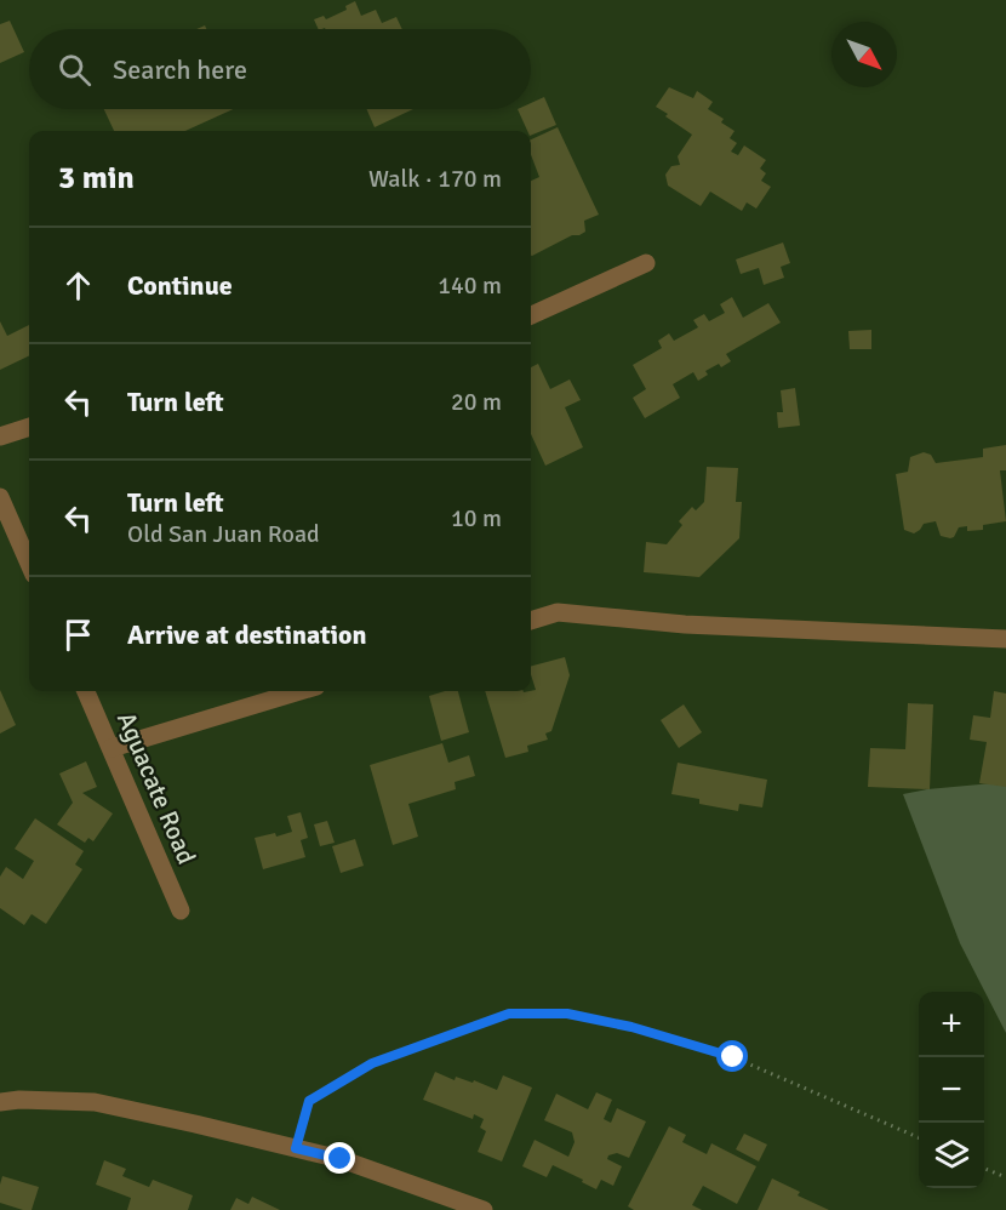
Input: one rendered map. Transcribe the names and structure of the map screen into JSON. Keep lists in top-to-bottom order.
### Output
{
  "streets": {
    "street": ["Aguacate Road"]
  },
  "north": "bottom right",
  "page": {
    "search": "Search here",
    "heading": ["3 min", "Walk · 170 m"],
    "list": [
      ["Continue", "140 m"],
      ["Turn left", "20 m"],
      ["Turn left", "Old San Juan Road", "10 m"],
      "Arrive at destination"
    ],
    "map_buttons": ["+", "−"]
  }
}
